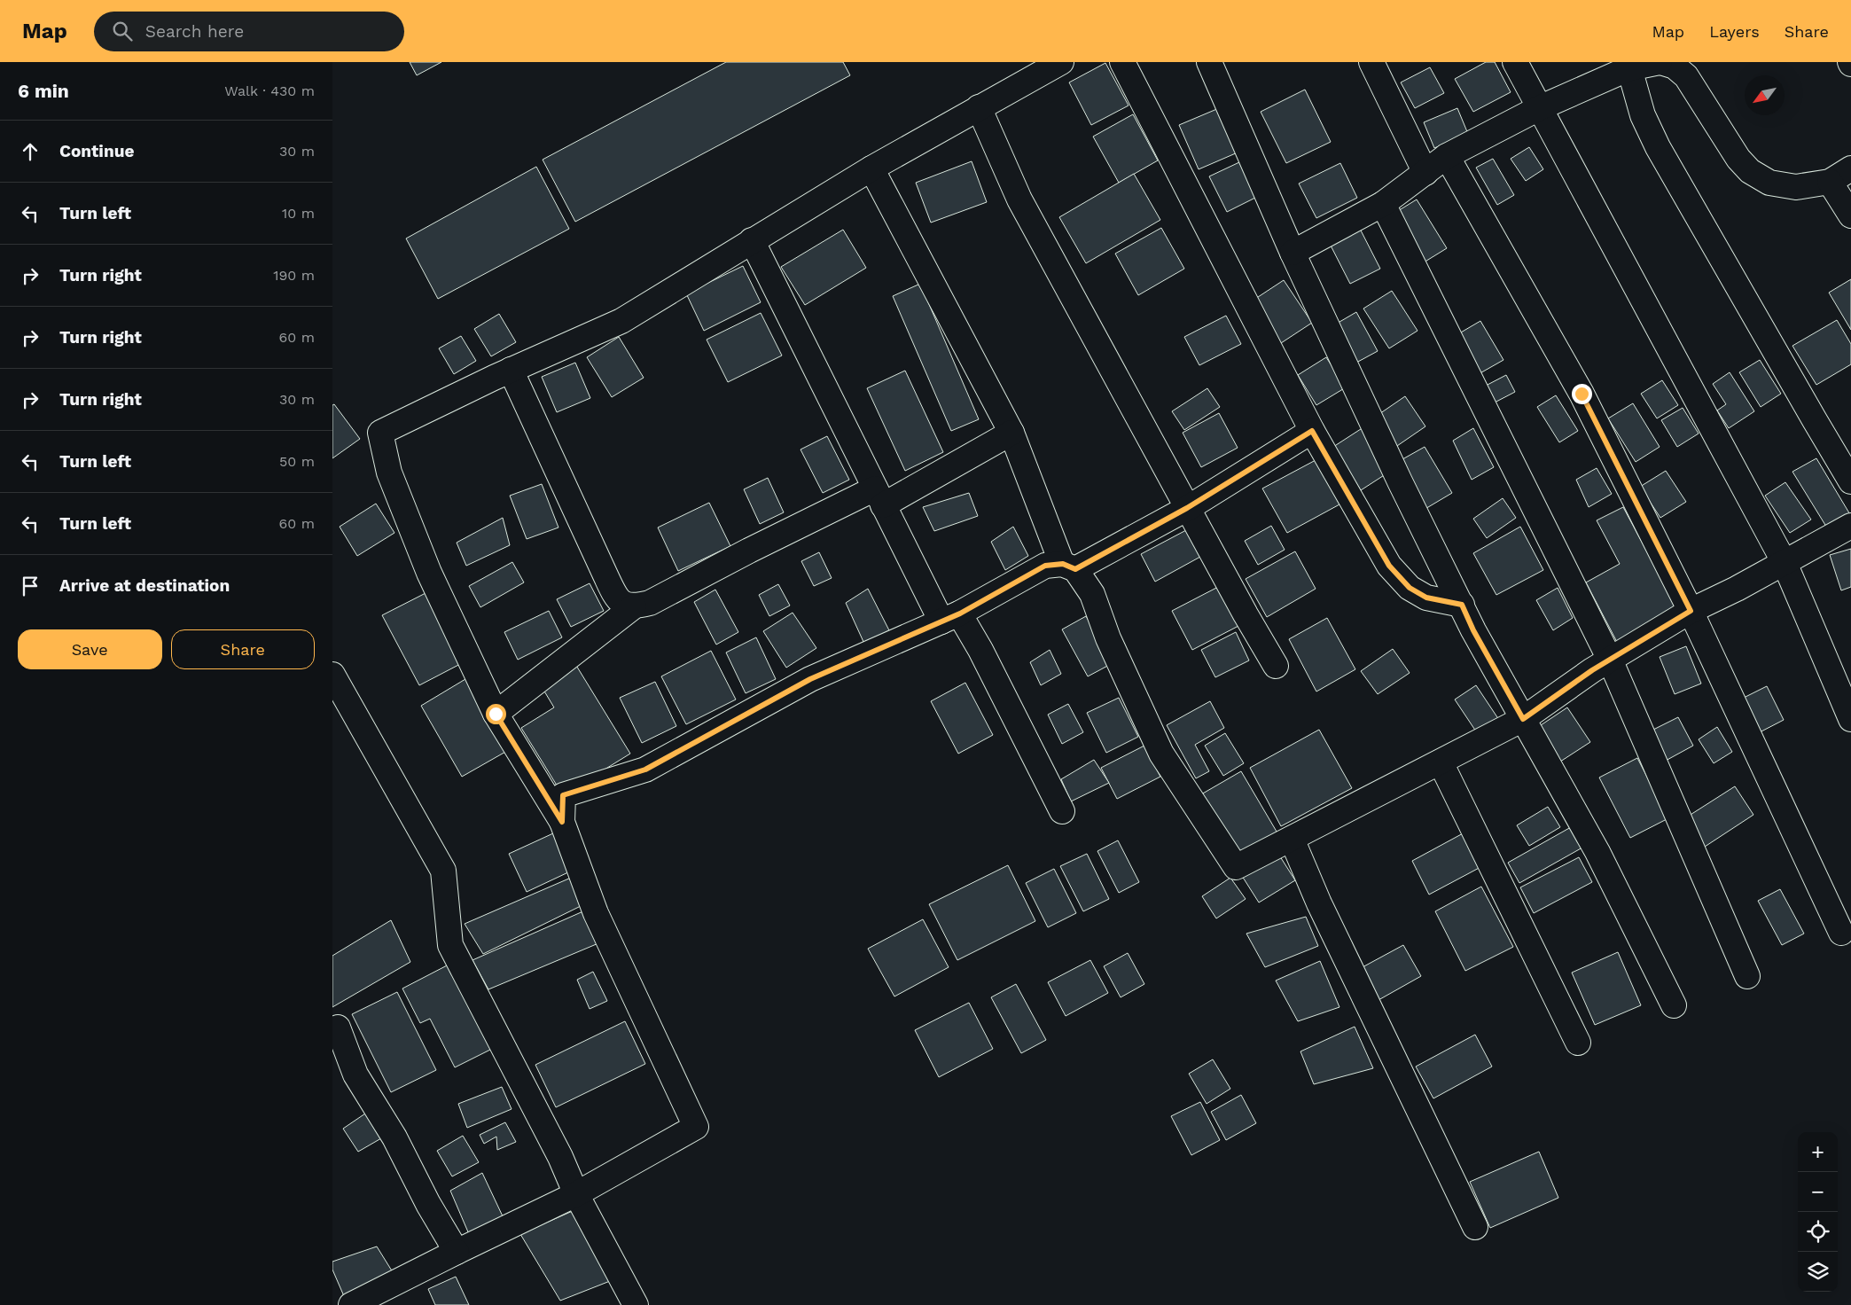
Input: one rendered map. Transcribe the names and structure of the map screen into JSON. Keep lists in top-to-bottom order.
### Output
{
  "north": "bottom left",
  "page": {
    "header": "Map",
    "search": "Search here",
    "nav": ["Map", "Layers", "Share"],
    "heading": ["6 min", "Walk · 430 m"],
    "list": [
      ["Continue", "30 m"],
      ["Turn left", "10 m"],
      ["Turn right", "190 m"],
      ["Turn right", "60 m"],
      ["Turn right", "30 m"],
      ["Turn left", "50 m"],
      ["Turn left", "60 m"],
      "Arrive at destination"
    ],
    "buttons": ["Save", "Share"],
    "map_buttons": ["+", "−"]
  }
}
